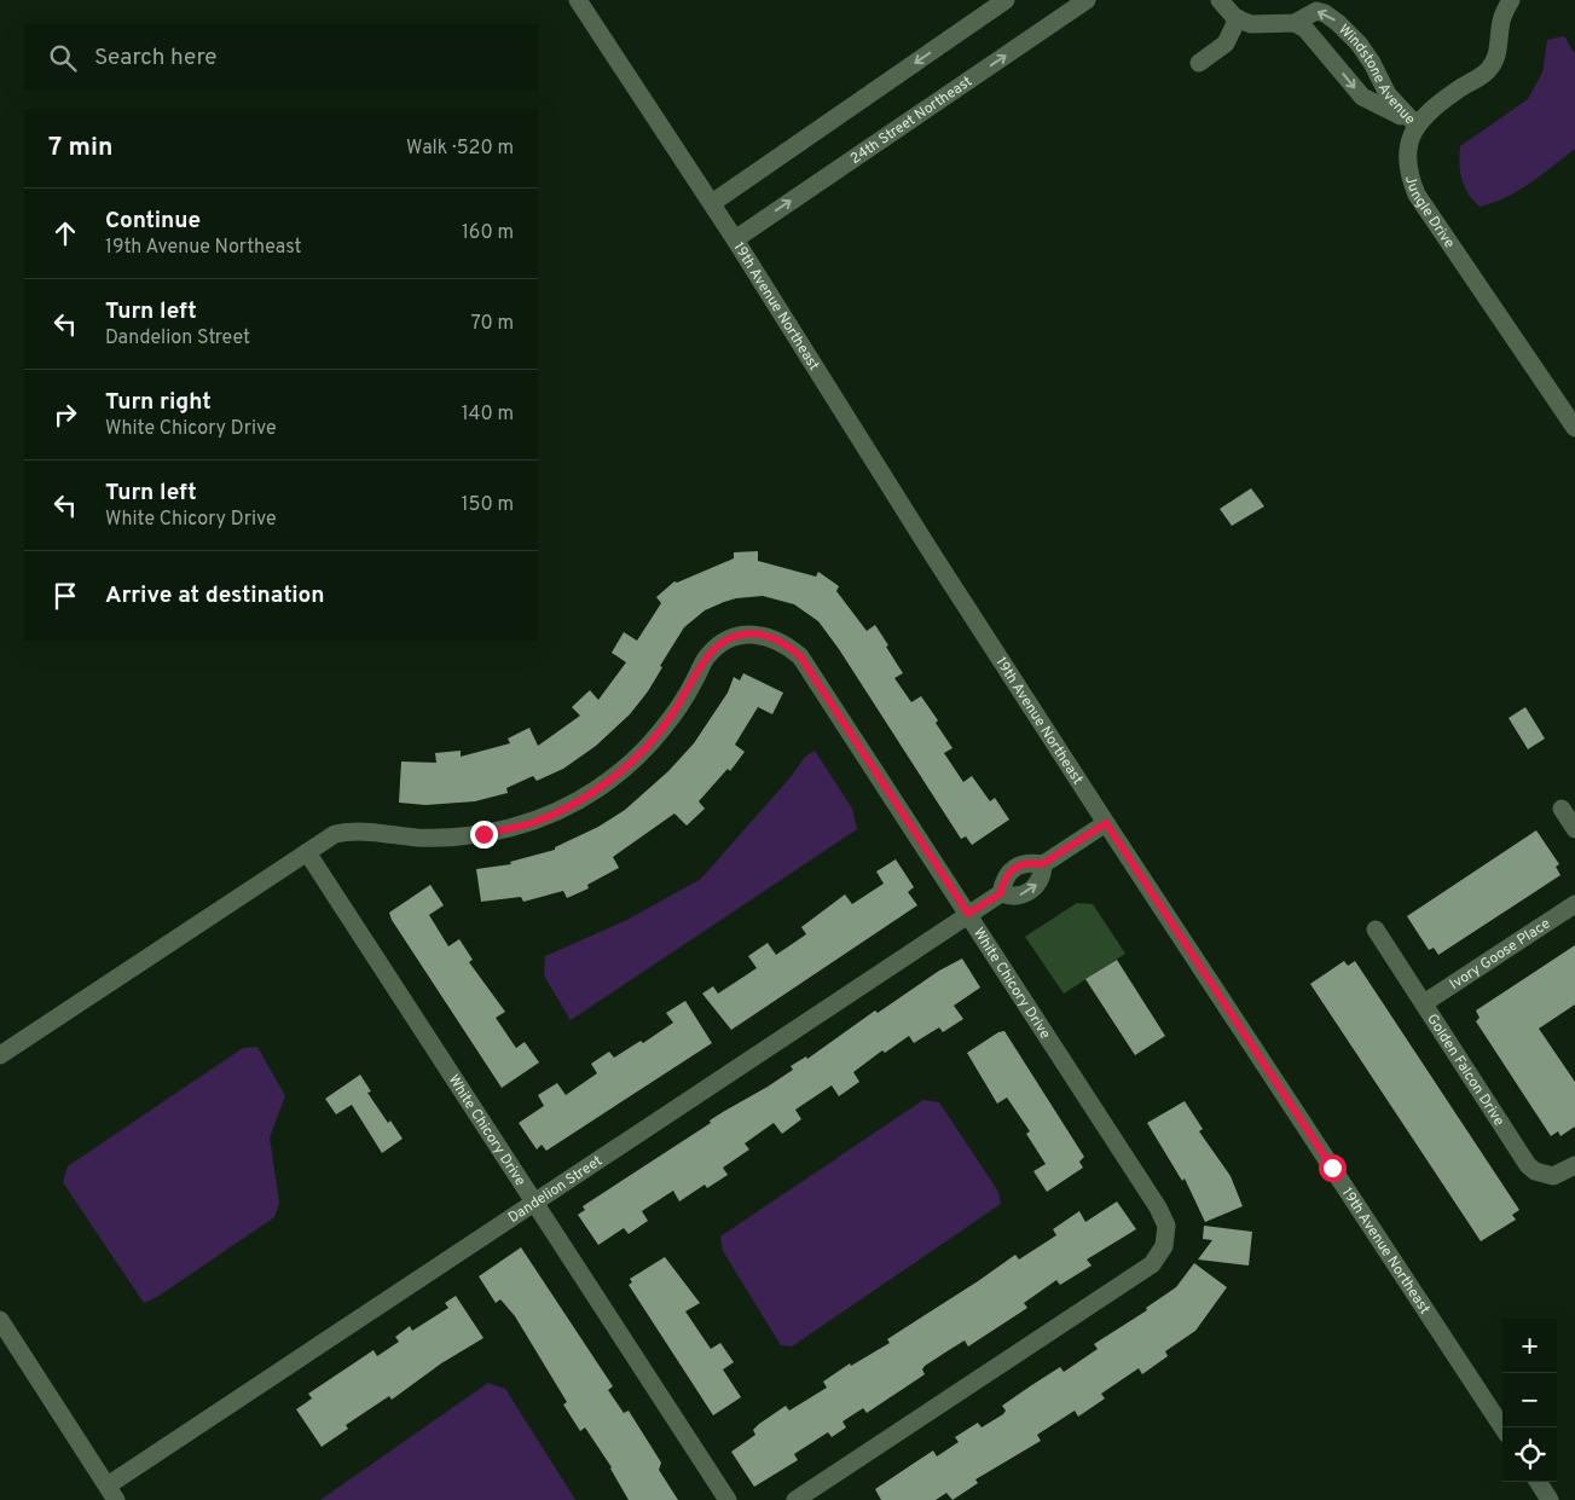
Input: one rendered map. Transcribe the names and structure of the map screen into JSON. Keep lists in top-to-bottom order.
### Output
{
  "streets": {
    "street": [
      "Windstone Avenue",
      "24th Street Northeast",
      "Jungle Drive",
      "19th Avenue Northeast",
      "Ivory Goose Place",
      "White Chicory Drive",
      "Golden Falcon Drive",
      "Dandelion Street"
    ]
  },
  "crossings": [
    ["Windstone Avenue", "Jungle Drive"],
    ["24th Street Northeast", "19th Avenue Northeast"],
    ["19th Avenue Northeast", "Dandelion Street"],
    ["Ivory Goose Place", "Golden Falcon Drive"],
    ["White Chicory Drive", "Dandelion Street"]
  ],
  "page": {
    "search": "Search here",
    "heading": ["7 min", "Walk · 520 m"],
    "list": [
      ["Continue", "19th Avenue Northeast", "160 m"],
      ["Turn left", "Dandelion Street", "70 m"],
      ["Turn right", "White Chicory Drive", "140 m"],
      ["Turn left", "White Chicory Drive", "150 m"],
      "Arrive at destination"
    ],
    "map_buttons": ["+", "−"]
  }
}
